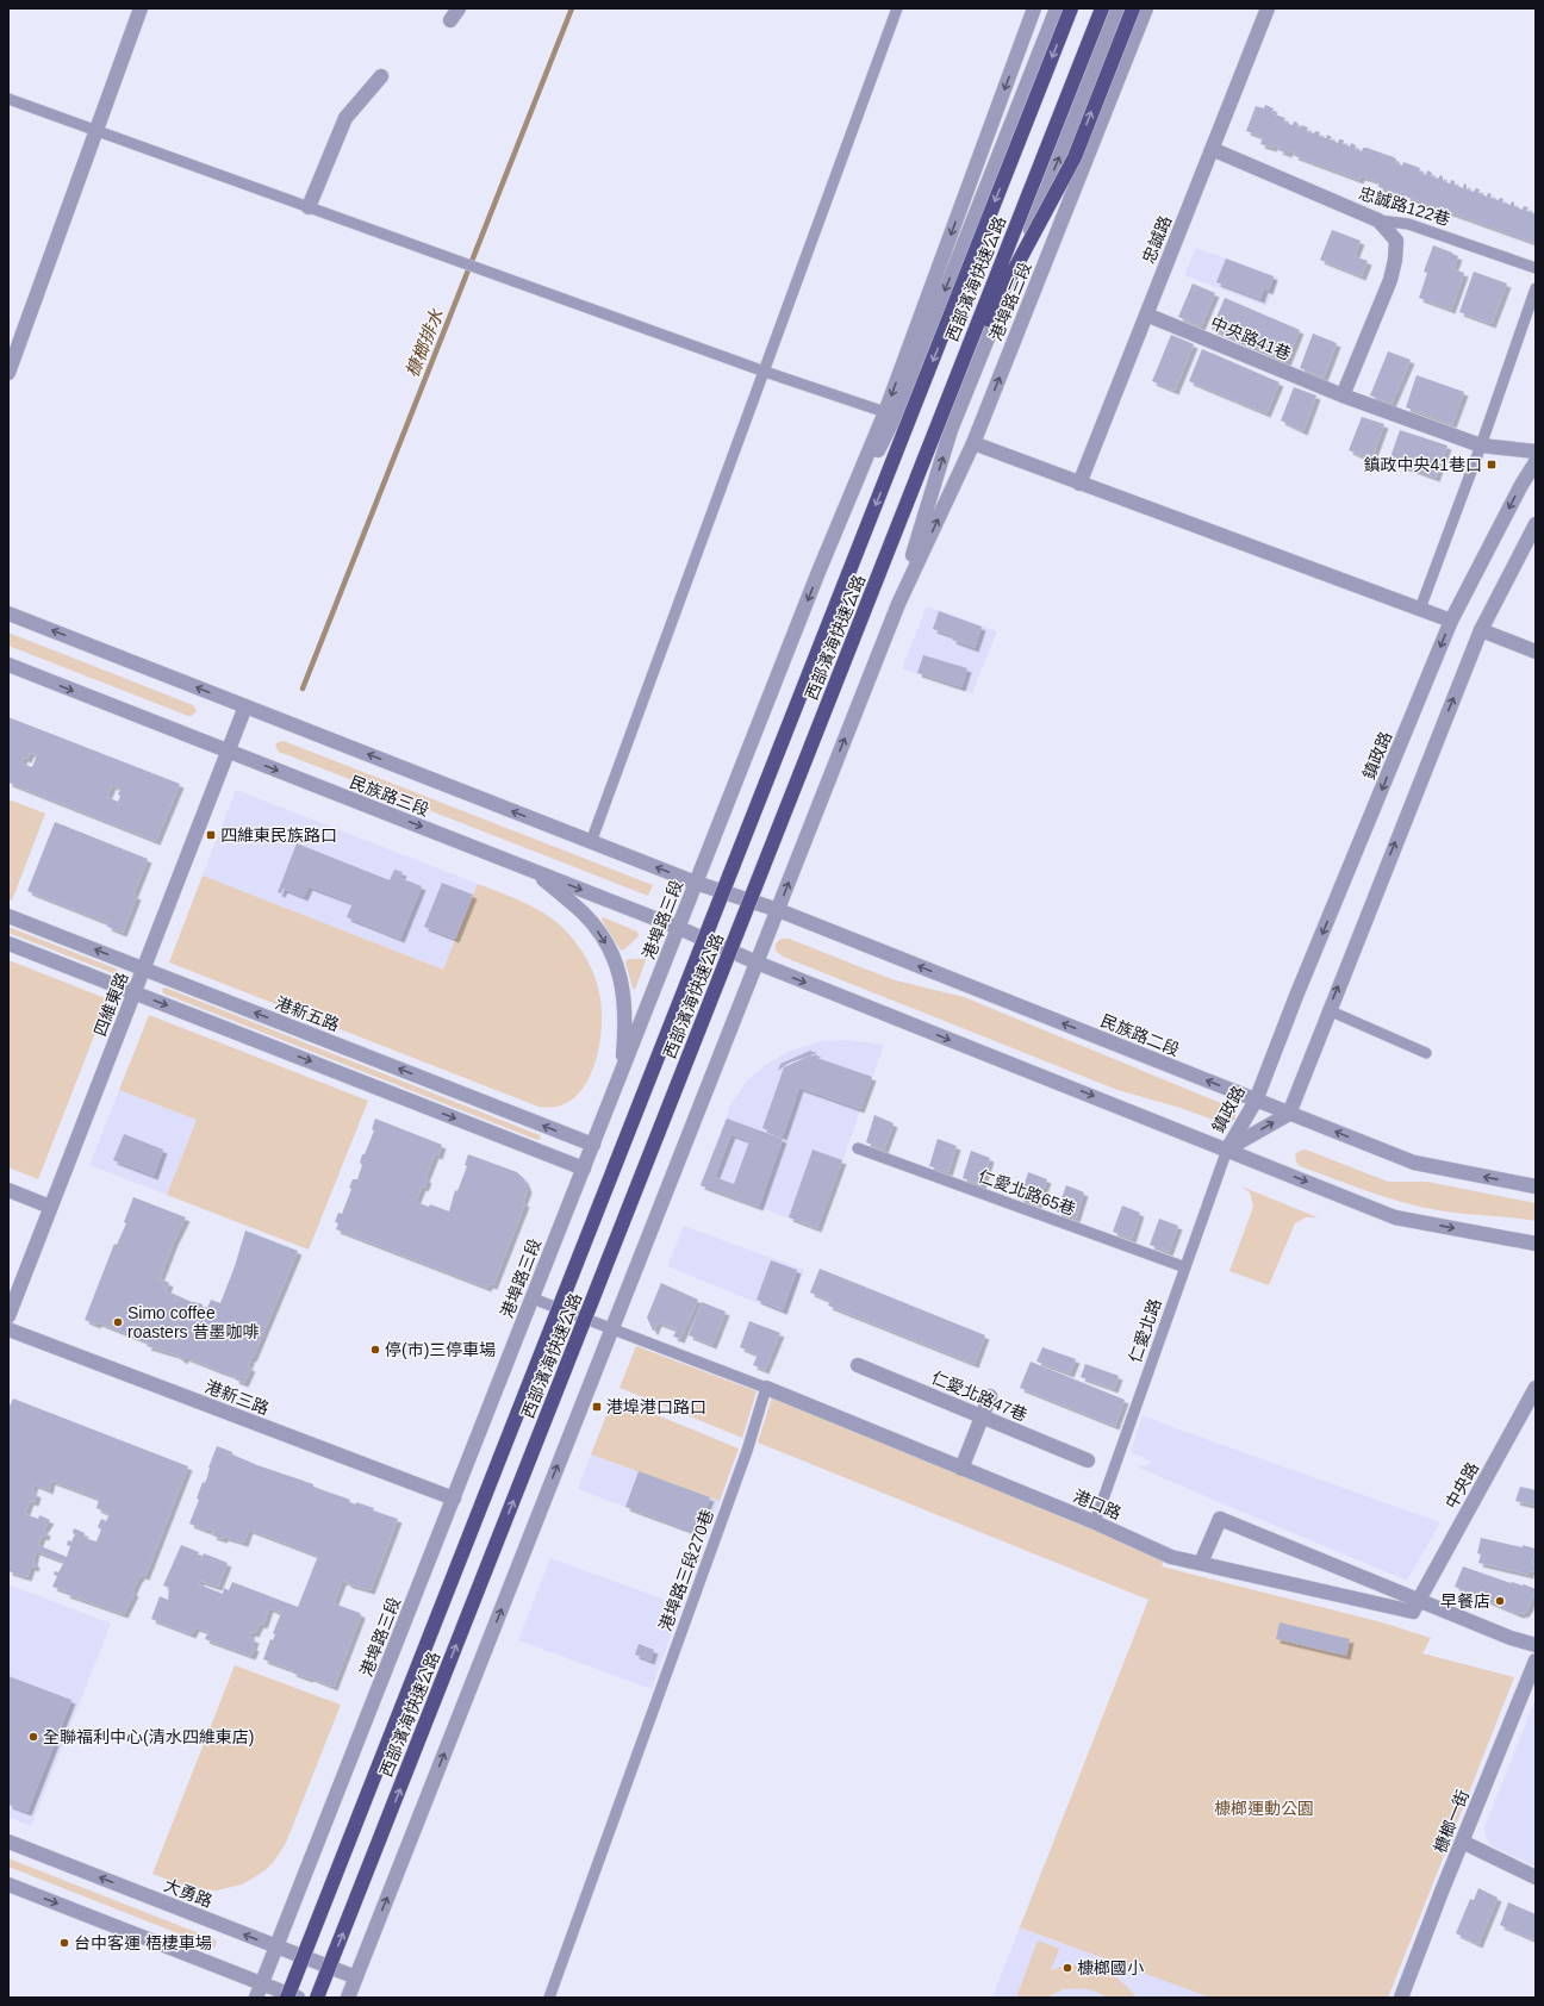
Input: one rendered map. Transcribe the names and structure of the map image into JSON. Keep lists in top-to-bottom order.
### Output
{
  "streets": {
    "highway": ["西部濱海快速公路"],
    "street": [
      "忠誠路122巷",
      "忠誠路",
      "港埠路三段",
      "中央路41巷",
      "鎮政路",
      "民族路三段",
      "四維東路",
      "港新五路",
      "民族路二段",
      "仁愛北路47巷",
      "港新三路",
      "中央路",
      "港口路",
      "槺榔一街",
      "大勇路"
    ],
    "lane": ["仁愛北路65巷", "仁愛北路", "港埠路三段270巷"]
  },
  "crossings": [
    ["忠誠路122巷", "忠誠路"],
    ["忠誠路", "中央路41巷"],
    ["港埠路三段", "民族路三段"],
    ["港埠路三段", "港新五路"],
    ["港埠路三段", "民族路二段"],
    ["港埠路三段", "港新三路"],
    ["港埠路三段", "大勇路"],
    ["鎮政路", "民族路二段"],
    ["鎮政路", "仁愛北路"],
    ["民族路三段", "四維東路"],
    ["民族路三段", "民族路二段"],
    ["四維東路", "港新五路"],
    ["仁愛北路65巷", "仁愛北路"],
    ["仁愛北路", "港口路"],
    ["中央路", "港口路"],
    ["港口路", "港埠路三段270巷"]
  ],
  "water": ["槺榔排水"],
  "parks": ["槺榔運動公園"],
  "places": {
    "transit": ["鎮政中央41巷口", "四維東民族路口", "港埠港口路口"],
    "other": [
      "Simo coffee roasters 昔墨咖啡",
      "停(市)三停車場",
      "早餐店",
      "全聯福利中心(清水四維東店)",
      "台中客運 梧棲車場",
      "槺榔國小"
    ]
  }
}
